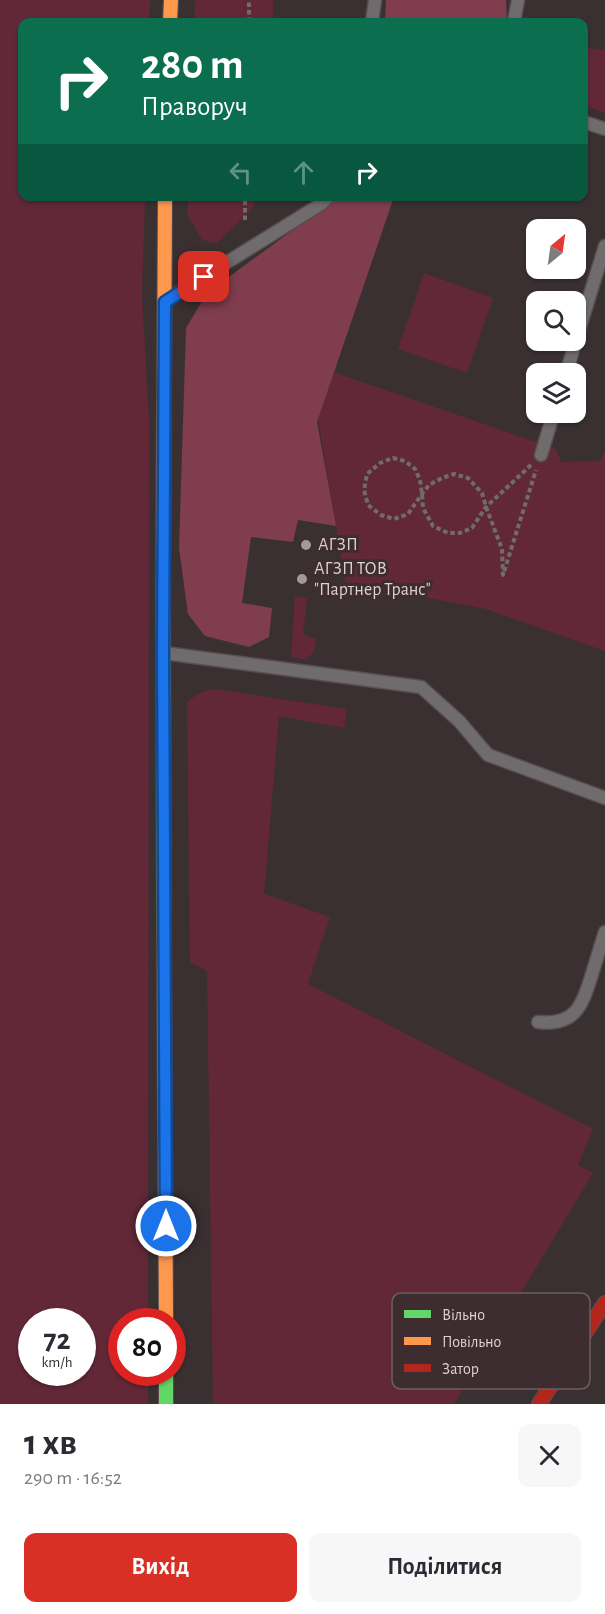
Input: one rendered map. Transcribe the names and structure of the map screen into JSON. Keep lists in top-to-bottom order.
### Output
{
  "places": ["АГЗП", "АГЗП ТОВ \"Партнер Транс\""],
  "legend": ["Вільно", "Повільно", "Затор"],
  "north": "top right",
  "page": {
    "turn": ["280 m", "Праворуч"],
    "speed": "72 km/h",
    "limit": "80",
    "heading": ["1 хв", "290 m · 16:52"],
    "buttons": ["Вихід", "Поділитися"]
  }
}
